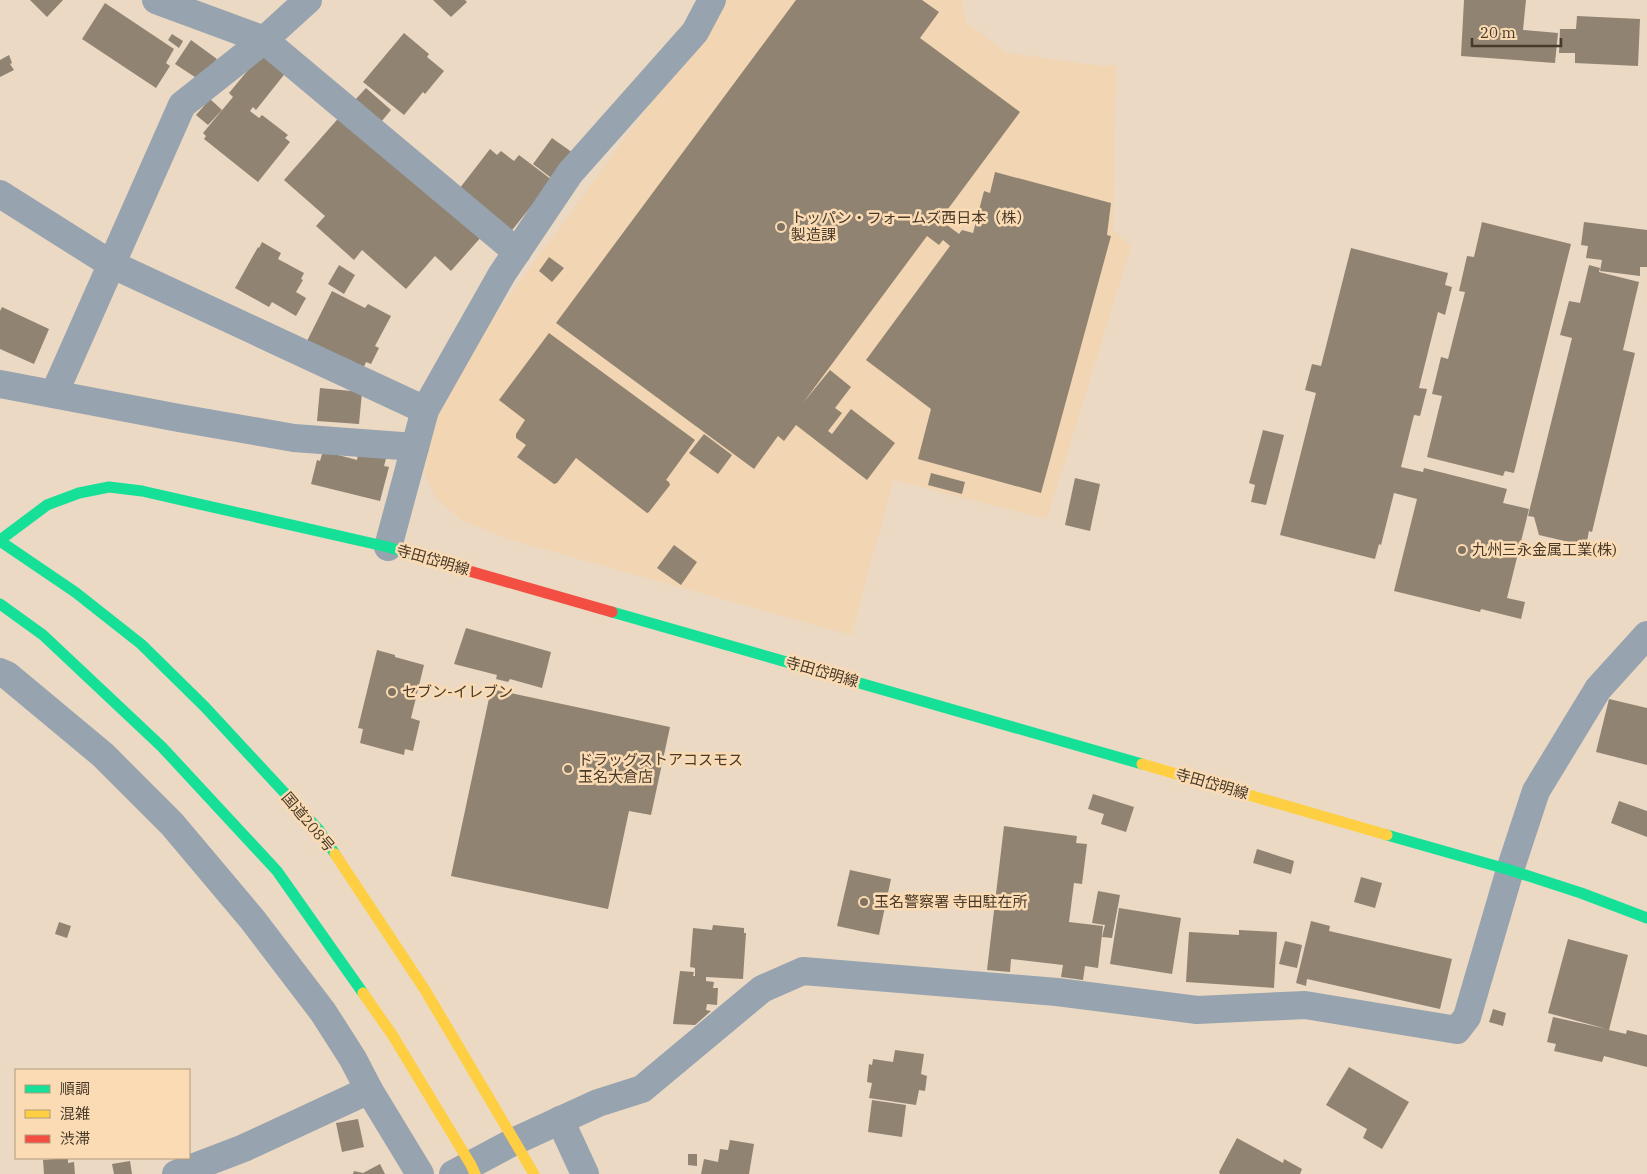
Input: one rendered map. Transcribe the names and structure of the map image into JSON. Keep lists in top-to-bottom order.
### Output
{
  "streets": {
    "main road": ["寺田岱明線", "国道208号"]
  },
  "crossings": [
    ["寺田岱明線", "国道208号"]
  ],
  "places": [
    "トッパン・フォームズ西日本（株） 製造課",
    "九州三永金属工業(株)",
    "セブン-イレブン",
    "ドラッグストアコスモス 玉名大倉店",
    "玉名警察署 寺田駐在所"
  ],
  "legend": ["順調", "混雑", "渋滞"],
  "scale_bar": "20 m"
}
